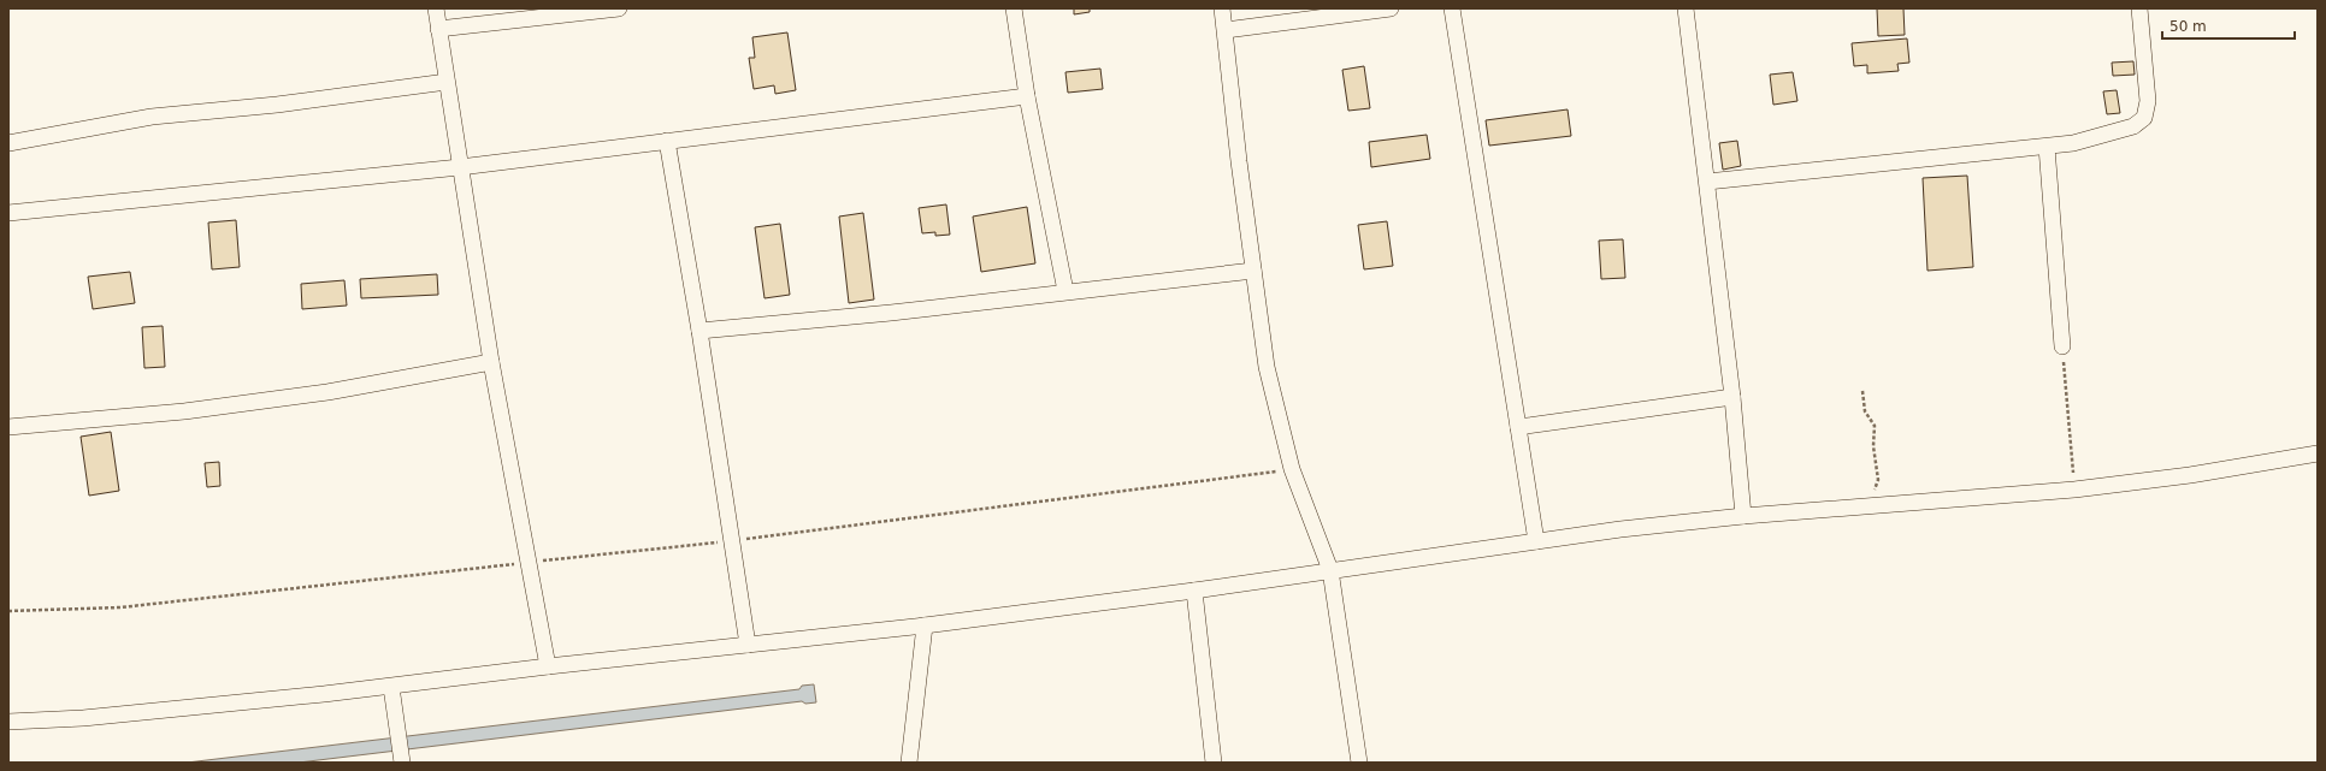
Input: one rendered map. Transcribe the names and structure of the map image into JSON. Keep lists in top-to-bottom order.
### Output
{
  "scale_bar": "50 m"
}
